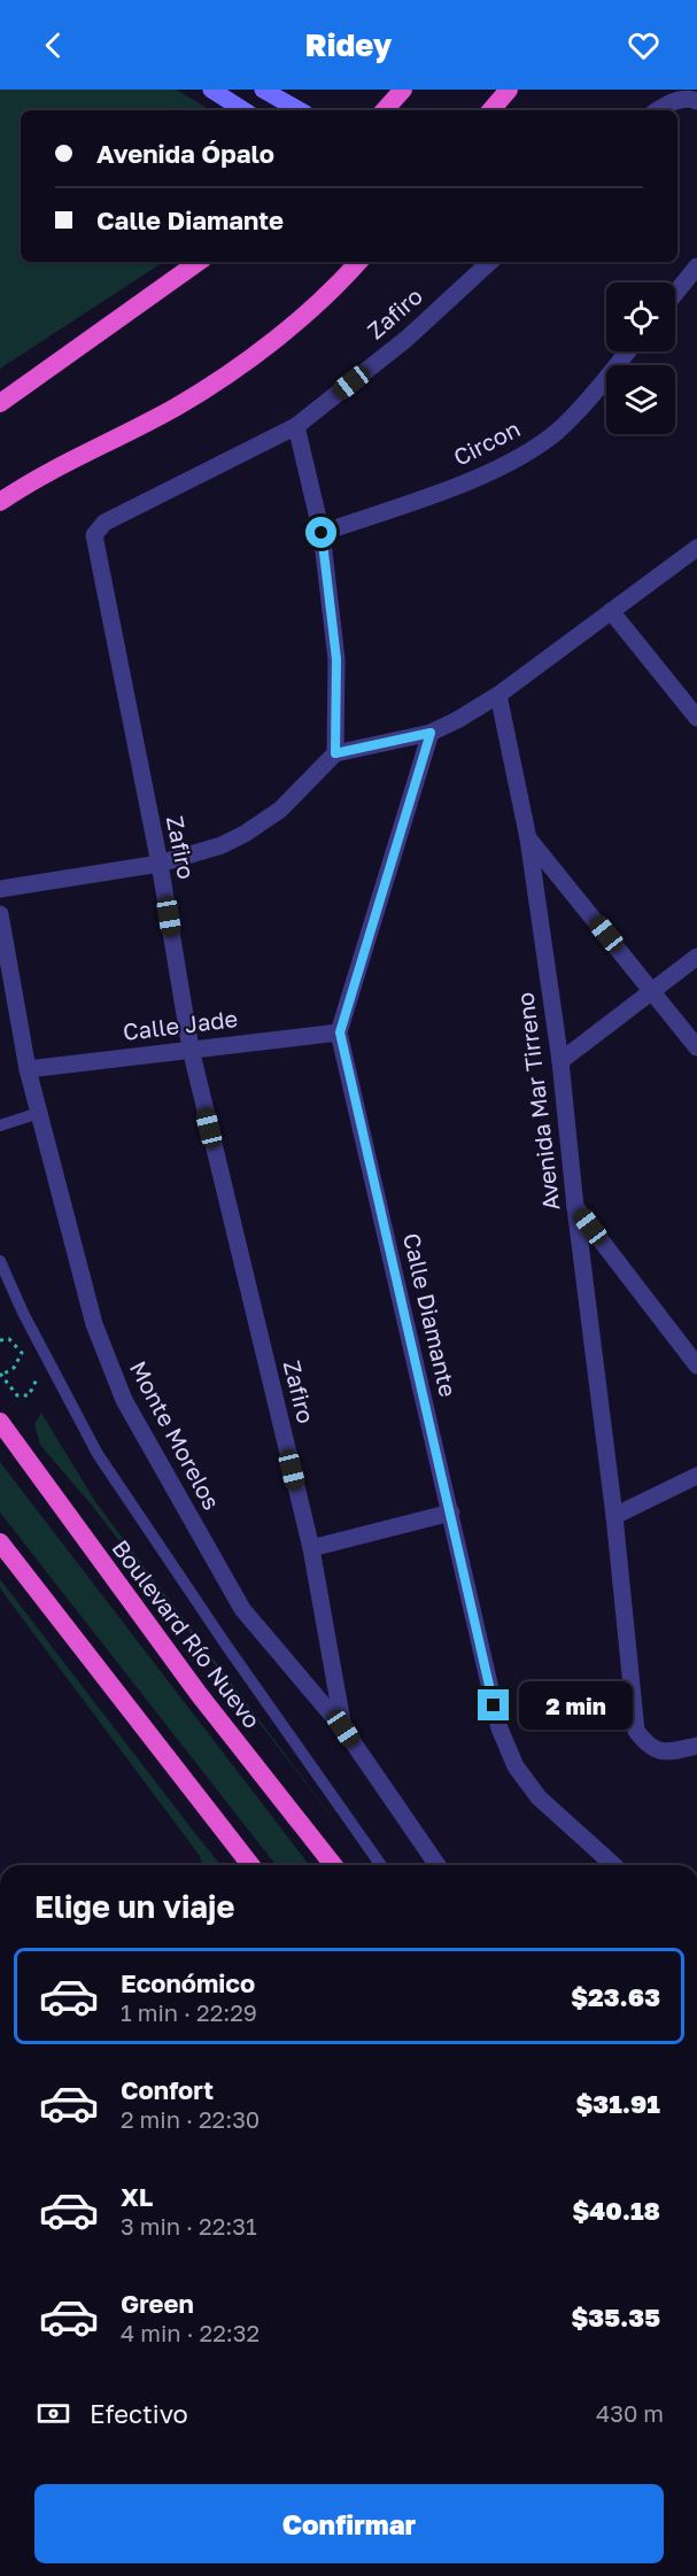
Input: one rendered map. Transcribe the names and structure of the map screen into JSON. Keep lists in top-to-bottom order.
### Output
{
  "streets": {
    "highway": ["Boulevard Río Nuevo"],
    "street": [
      "Zafiro",
      "Circon",
      "Calle Jade",
      "Avenida Mar Tirreno",
      "Calle Diamante",
      "Monte Morelos"
    ]
  },
  "crossings": [
    ["Zafiro", "Calle Jade"],
    ["Zafiro", "Monte Morelos"],
    ["Calle Jade", "Calle Diamante"],
    ["Calle Jade", "Monte Morelos"]
  ],
  "page": {
    "header": "Ridey",
    "banner": ["Avenida Ópalo", "Calle Diamante"],
    "bubble": "2 min",
    "heading": "Elige un viaje",
    "list": [
      {
        "name": "Económico",
        "note": "1 min · 22:29",
        "value": "$23.63"
      },
      {
        "name": "Confort",
        "note": "2 min · 22:30",
        "value": "$31.91"
      },
      {
        "name": "XL",
        "note": "3 min · 22:31",
        "value": "$40.18"
      },
      {
        "name": "Green",
        "note": "4 min · 22:32",
        "value": "$35.35"
      }
    ],
    "pay": ["Efectivo", "430 m"],
    "buttons": "Confirmar"
  }
}
